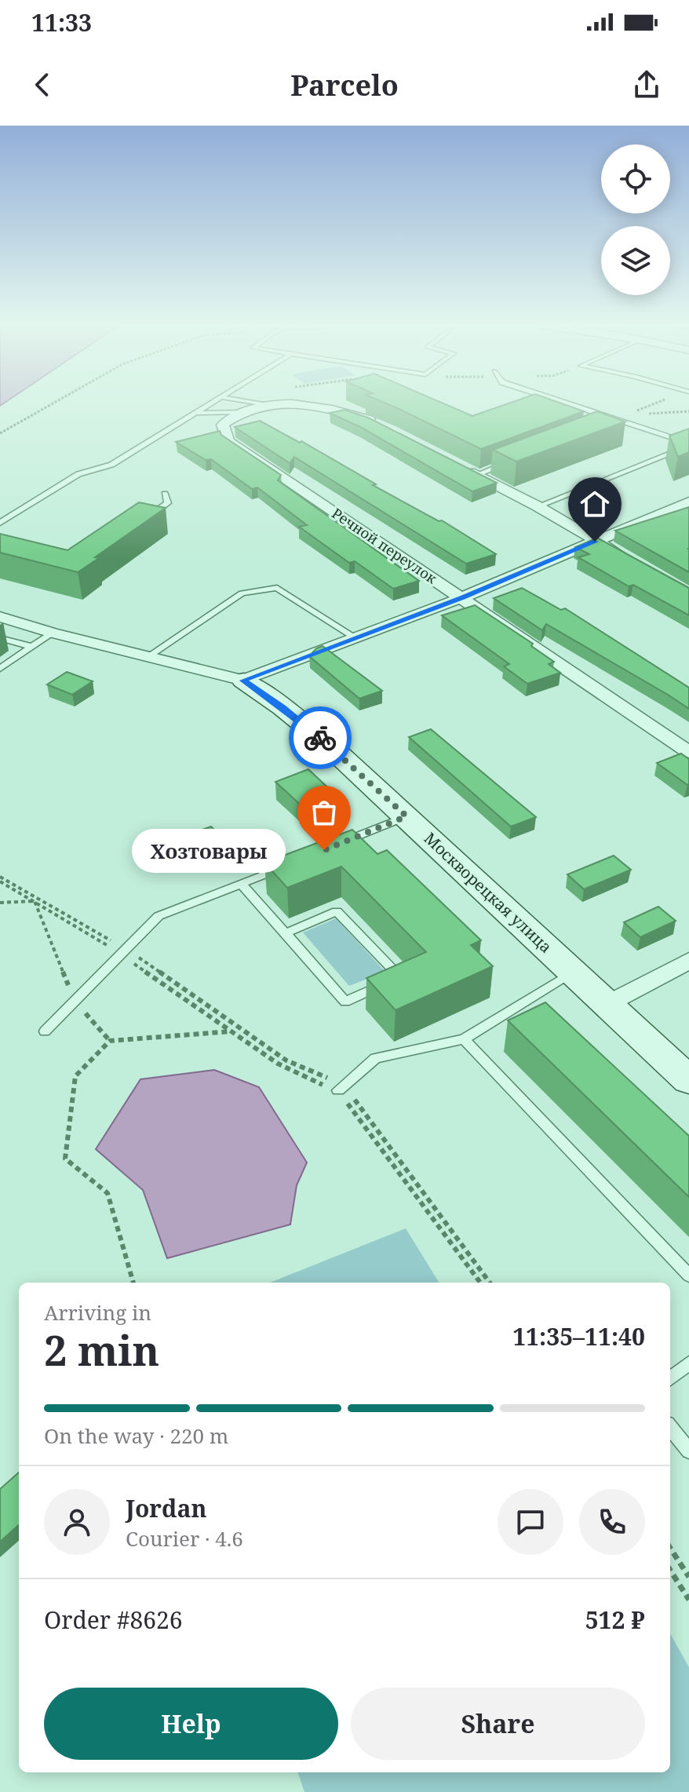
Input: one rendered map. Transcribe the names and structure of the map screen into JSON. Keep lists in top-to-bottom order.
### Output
{
  "streets": {
    "street": ["Речной переулок", "Москворецкая улица"]
  },
  "places": ["Хозтовары"],
  "page": {
    "status": "11:33",
    "header": "Parcelo",
    "bubble": "Хозтовары",
    "heading": ["2 min", "Arriving in", "11:35–11:40"],
    "panel": [
      "Jordan",
      "Courier · 4.6",
      "Order #8626",
      "512 ₽"
    ],
    "bar": "On the way · 220 m",
    "buttons": ["Help", "Share"]
  }
}
